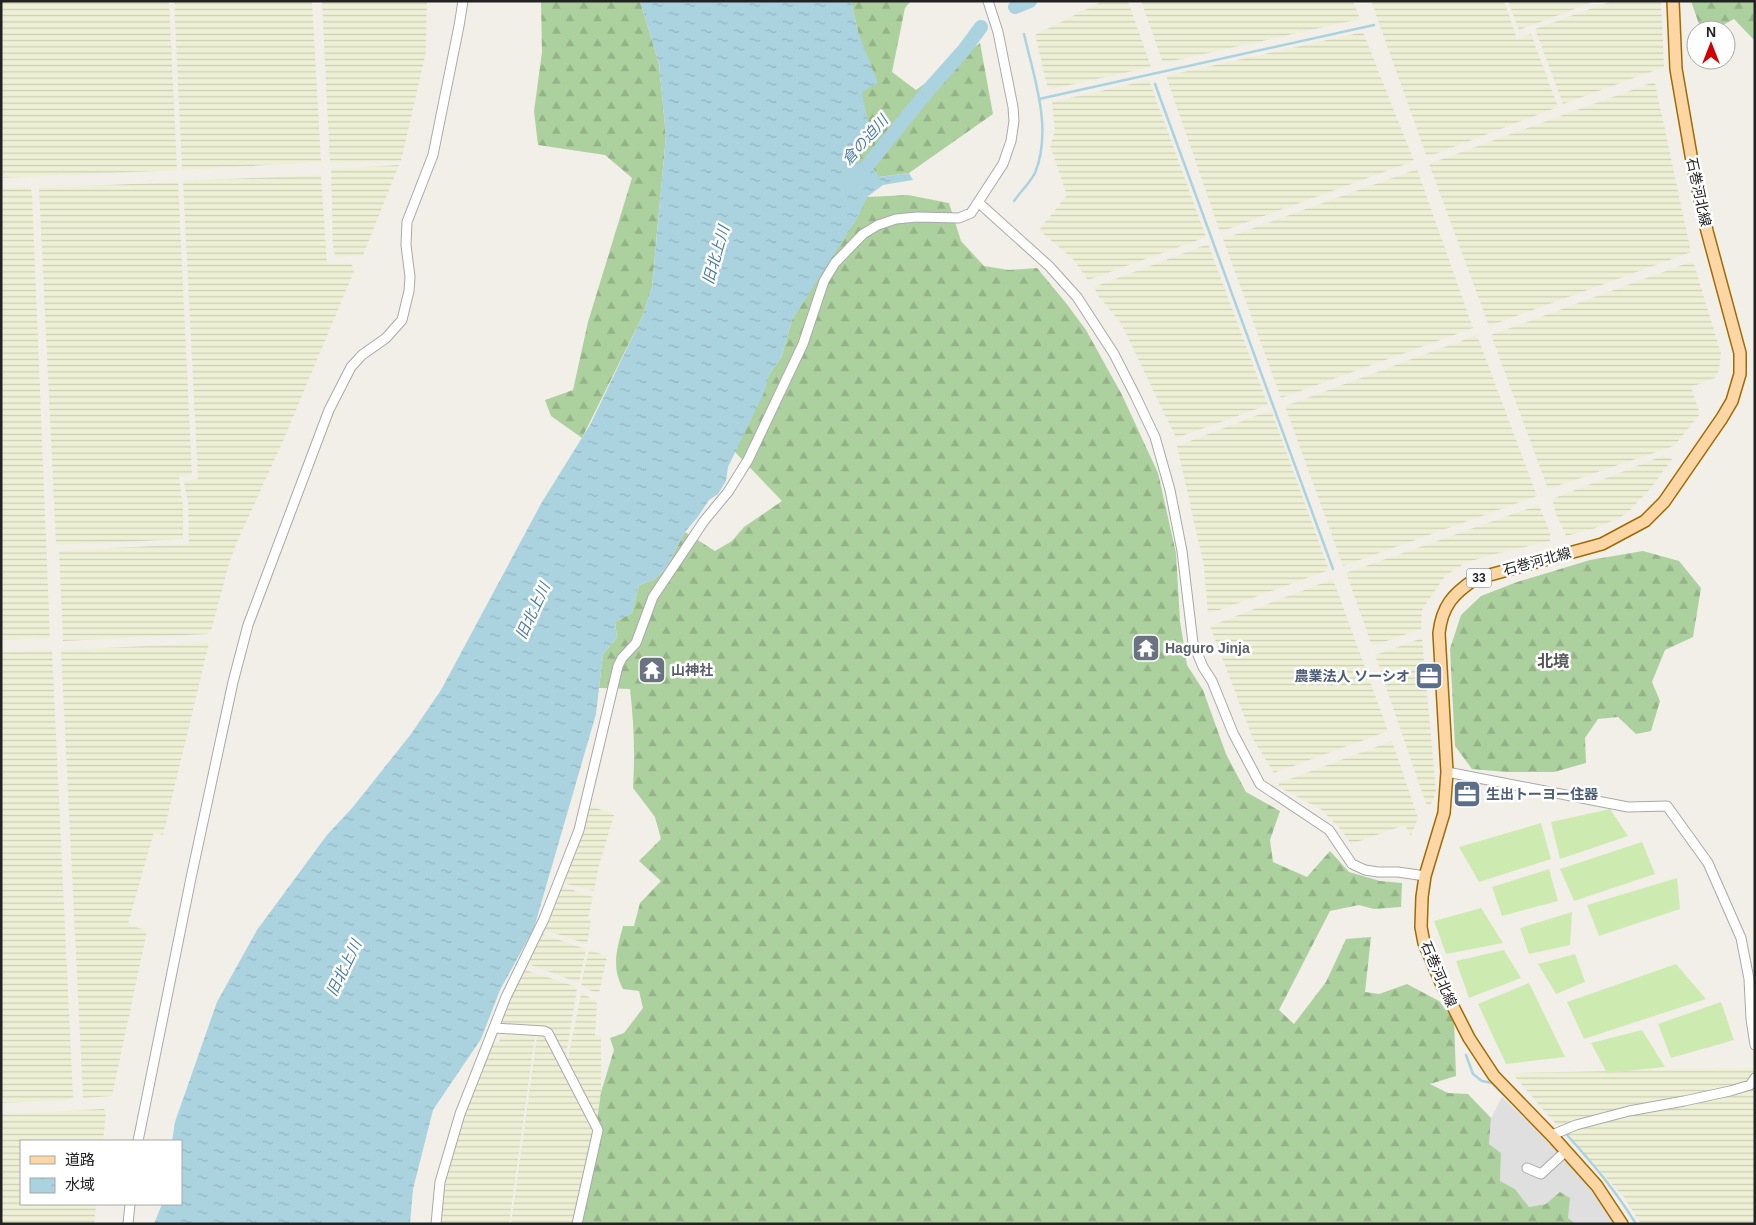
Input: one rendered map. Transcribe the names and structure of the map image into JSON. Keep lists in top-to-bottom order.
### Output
{
  "streets": {
    "main road": ["石巻河北線", "33"]
  },
  "districts": ["北境"],
  "water": ["倉の迫川", "旧北上川"],
  "places": {
    "temple": ["Haguro Jinja", "山神社"],
    "office": ["農業法人 ソーシオ", "生出トーヨー住器"]
  },
  "legend": ["道路", "水域"],
  "north": "top"
}
